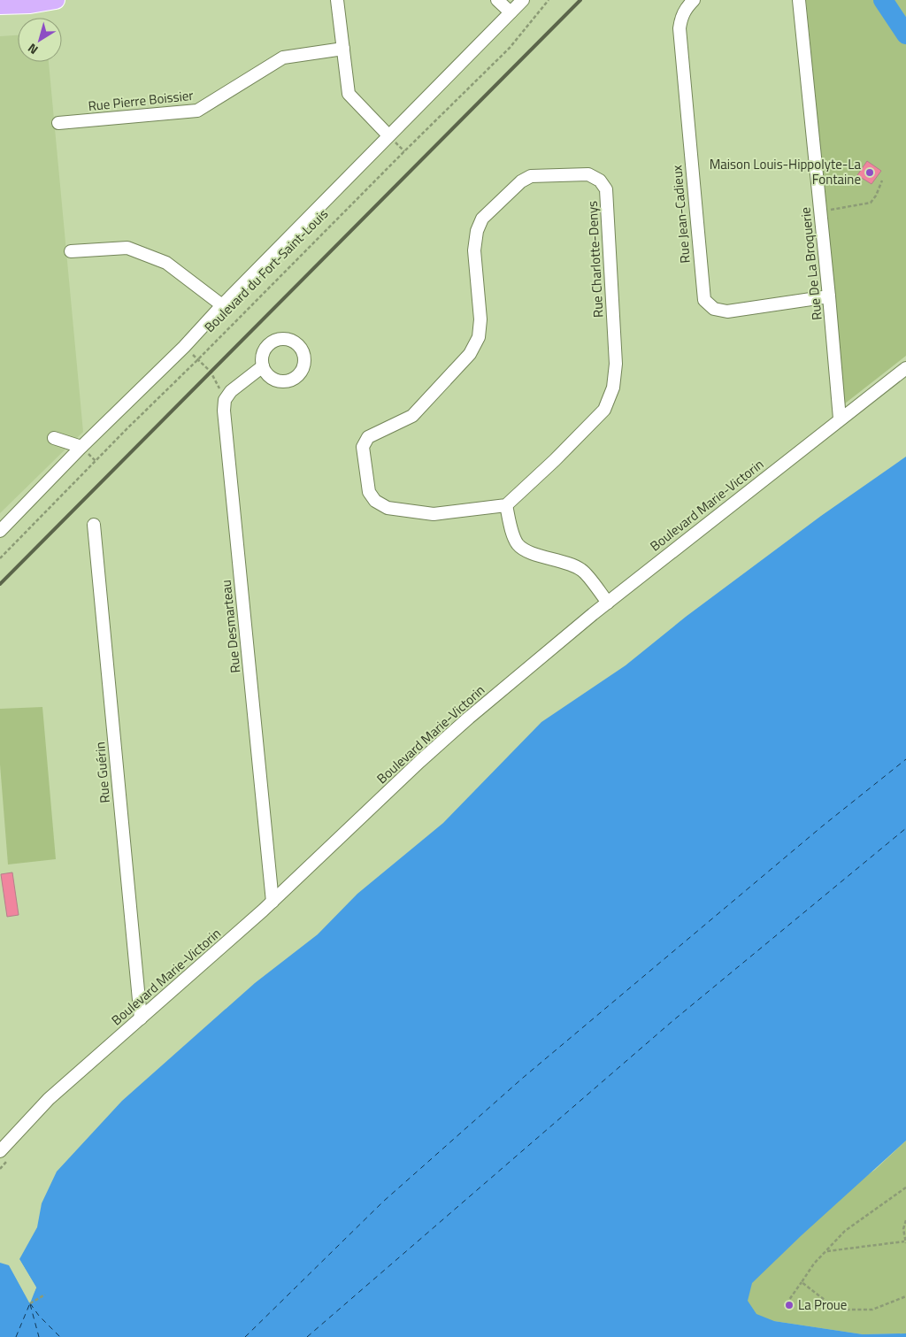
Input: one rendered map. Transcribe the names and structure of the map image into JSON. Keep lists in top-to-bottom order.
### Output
{
  "streets": {
    "street": [
      "Rue Pierre Boissier",
      "Rue Jean-Cadieux",
      "Rue Charlotte-Denys",
      "Rue De La Broquerie",
      "Boulevard du Fort-Saint-Louis",
      "Boulevard Marie-Victorin",
      "Rue Desmarteau",
      "Rue Guérin"
    ]
  },
  "crossings": [
    ["Rue Jean-Cadieux", "Rue De La Broquerie"],
    ["Rue De La Broquerie", "Boulevard Marie-Victorin"],
    ["Boulevard Marie-Victorin", "Rue Desmarteau"],
    ["Boulevard Marie-Victorin", "Rue Guérin"]
  ],
  "places": ["Maison Louis-Hippolyte-La Fontaine", "La Proue"],
  "north": "bottom left"
}
